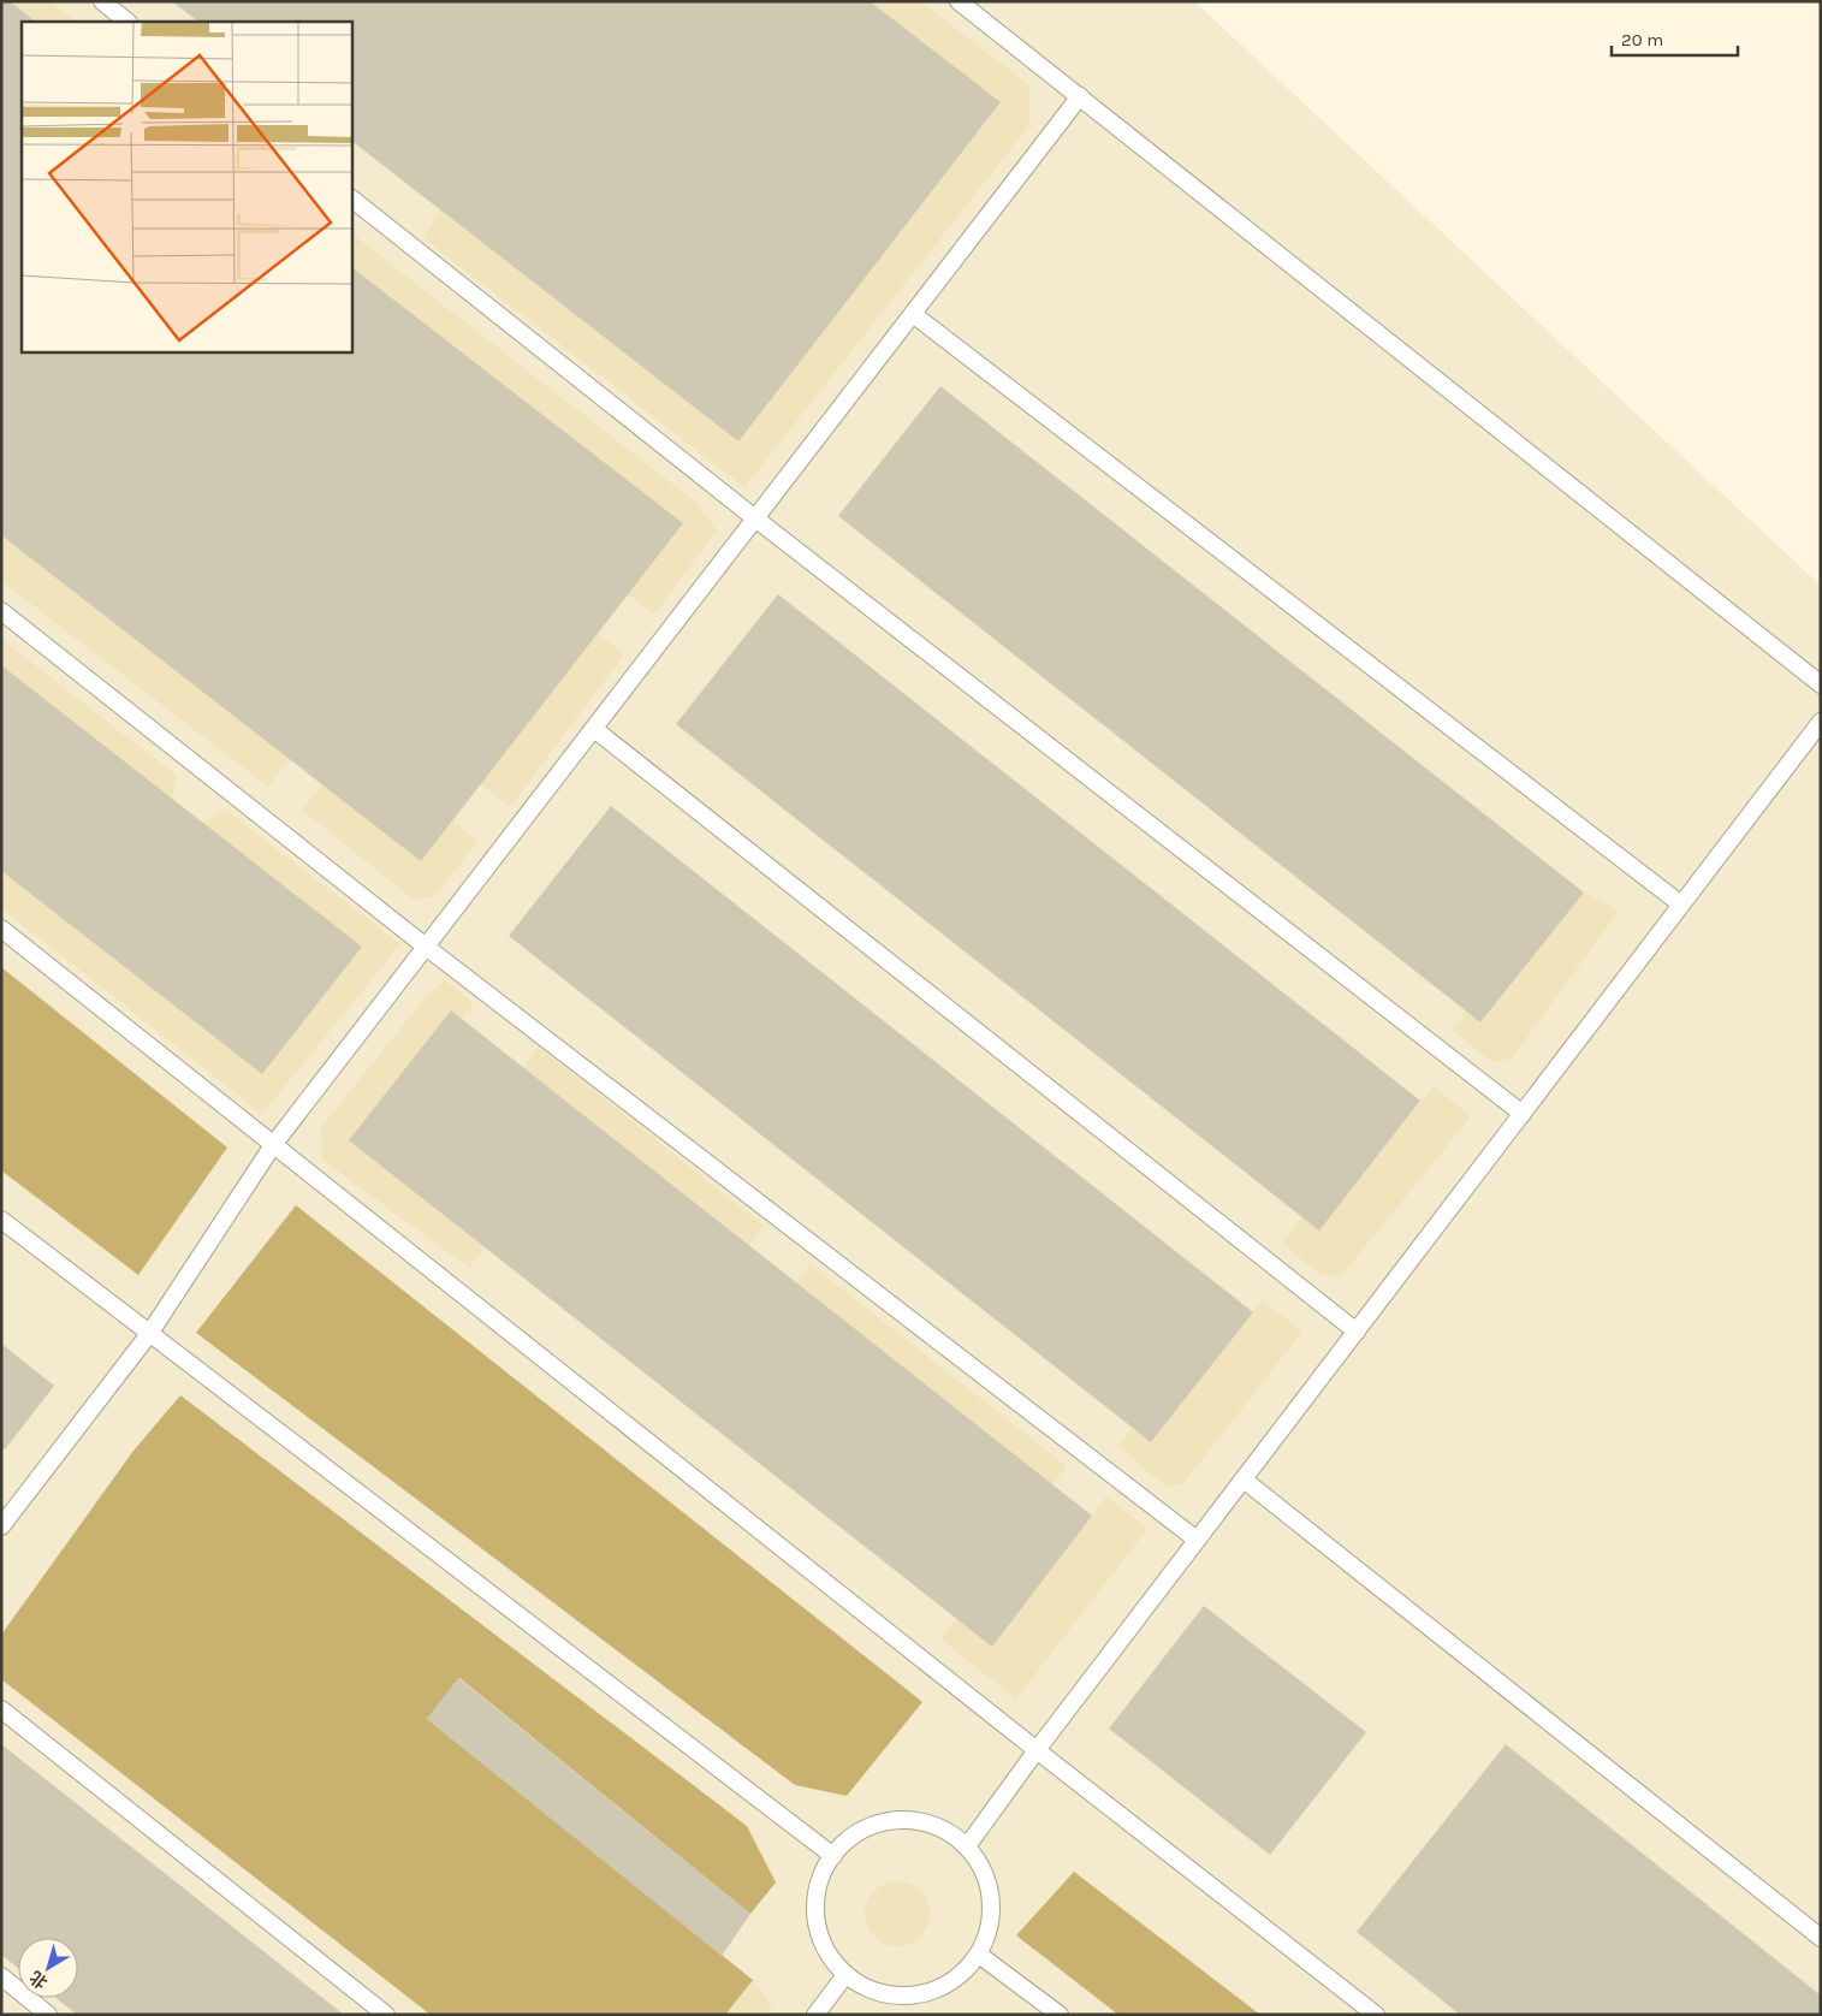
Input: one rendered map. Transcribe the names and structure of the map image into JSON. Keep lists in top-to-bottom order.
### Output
{
  "scale_bar": "20 m",
  "north": "bottom left"
}
